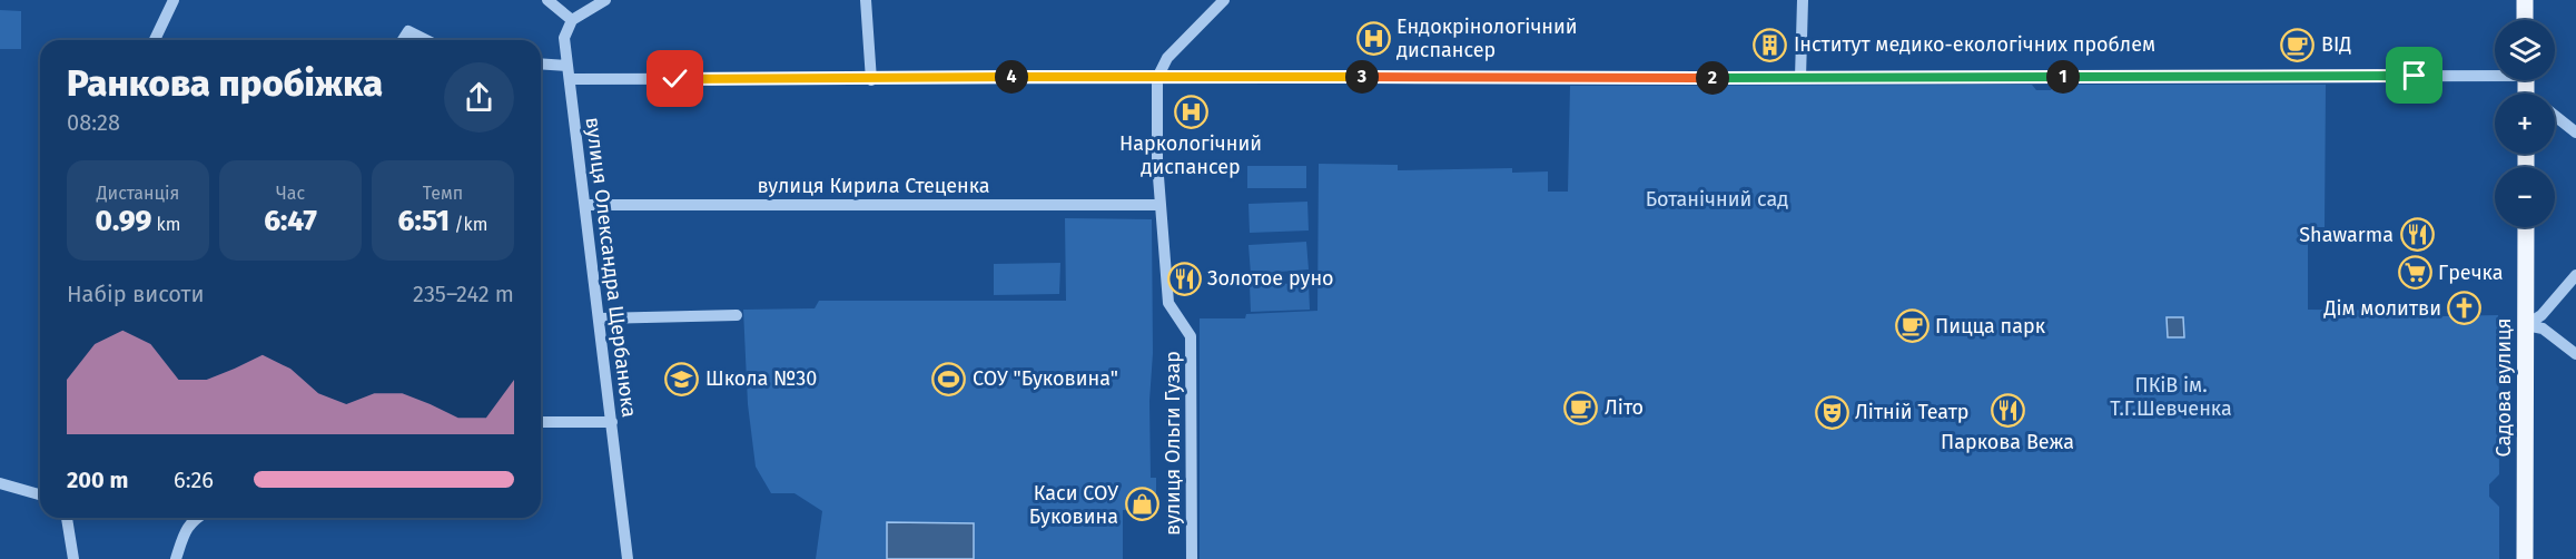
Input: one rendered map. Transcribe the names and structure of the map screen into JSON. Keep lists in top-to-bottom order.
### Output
{
  "streets": {
    "main road": ["Садова вулиця"],
    "street": ["вулиця Кирила Стеценка", "вулиця Олександра Щербанюка", "вулиця Ольги Гузар"]
  },
  "crossings": [
    ["вулиця Кирила Стеценка", "вулиця Олександра Щербанюка"],
    ["вулиця Кирила Стеценка", "вулиця Ольги Гузар"]
  ],
  "parks": ["Ботанічний сад", "ПКіВ ім. Т.Г.Шевченка"],
  "places": {
    "hospital": ["Ендокрінологічний диспансер", "Наркологічний диспансер"],
    "building": ["Інститут медико-екологічних проблем"],
    "cafe": ["ВІД", "Пицца парк", "Літо"],
    "restaurant": ["Shawarma", "Золотое руно", "Паркова Вежа"],
    "supermarket": ["Гречка"],
    "church": ["Дім молитви"],
    "school or university": ["Школа №30"],
    "sports": ["СОУ \"Буковина\""],
    "theatre": ["Літній Театр"],
    "shop": ["Каси СОУ Буковина"]
  },
  "page": {
    "map_buttons": ["+", "−"],
    "heading": ["Ранкова пробіжка", "08:28"],
    "pins": [
      "1",
      "3",
      "4",
      "2"
    ],
    "stats": [
      ["Дистанція", "0.99 km"],
      ["Час", "6:47"],
      ["Темп", "6:51 /km"]
    ],
    "chart": ["Набір висоти", "235–242 m"],
    "list": [
      {
        "name": "200 m",
        "note": "6:26"
      }
    ]
  }
}
